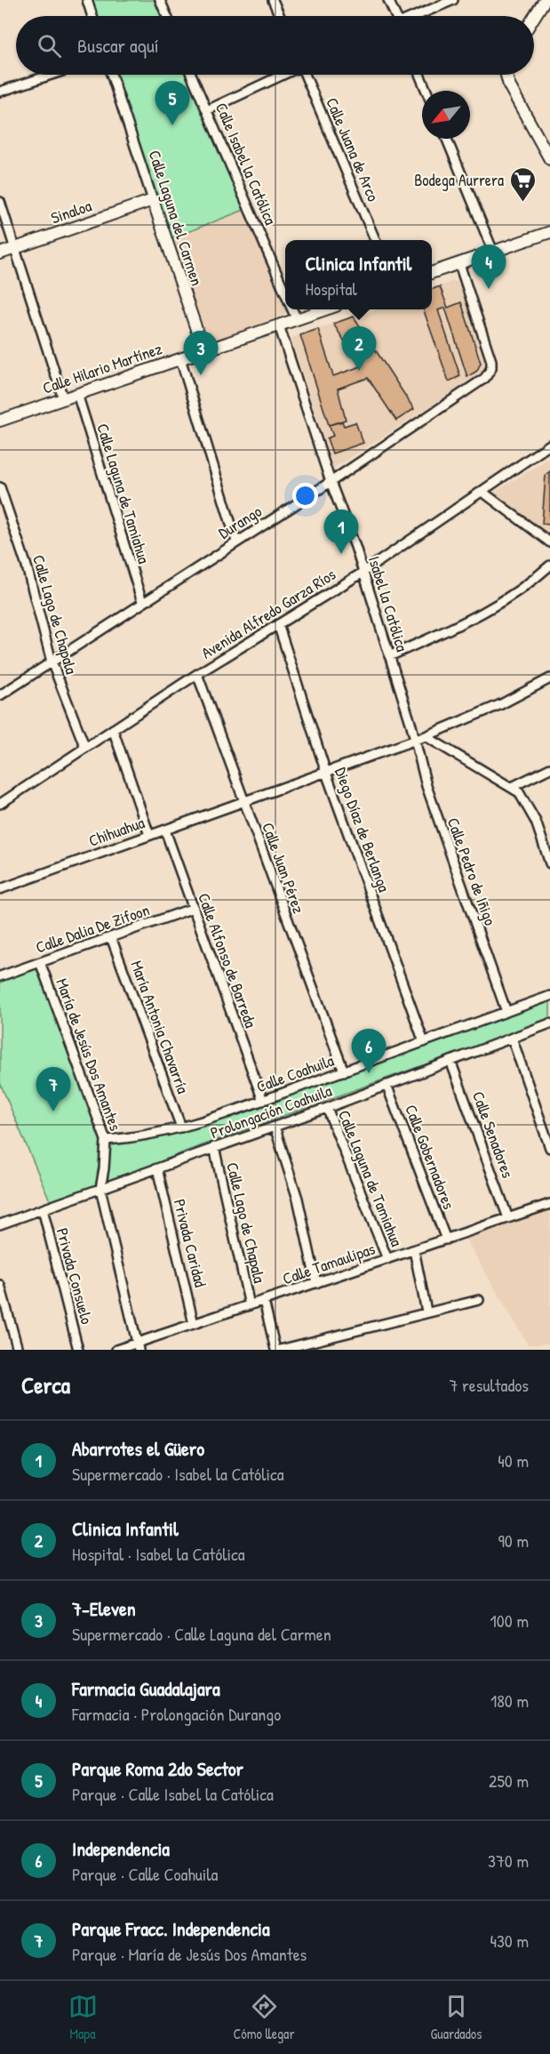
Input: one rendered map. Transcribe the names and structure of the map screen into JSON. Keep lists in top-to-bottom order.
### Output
{
  "streets": {
    "street": [
      "Calle Juana de Arco",
      "Calle Isabel la Católica",
      "Sinaloa",
      "Calle Laguna del Carmen",
      "Calle Hilario Martínez",
      "Calle Laguna de Tamiahua",
      "Durango",
      "Isabel la Católica",
      "Avenida Alfredo Garza Ríos",
      "Calle Lago de Chapala",
      "Diego Díaz de Berlanga",
      "Chihuahua",
      "Calle Juan Pérez",
      "Calle Pedro de Iñigo",
      "Calle Dalia De Zifoon",
      "Calle Alfonso de Barreda",
      "María Antonia Chavarría",
      "María de Jesús Dos Amantes",
      "Calle Coahuila",
      "Prolongación Coahuila",
      "Calle Senadores",
      "Calle Gobernadores",
      "Privada Caridad",
      "Calle Tamaulipas",
      "Privada Consuelo"
    ]
  },
  "crossings": [
    ["Calle Isabel la Católica", "Calle Hilario Martínez"],
    ["Sinaloa", "Calle Laguna del Carmen"],
    ["Calle Laguna del Carmen", "Calle Hilario Martínez"],
    ["Calle Hilario Martínez", "Calle Laguna de Tamiahua"],
    ["Calle Hilario Martínez", "Isabel la Católica"],
    ["Calle Laguna de Tamiahua", "Durango"],
    ["Calle Laguna de Tamiahua", "Prolongación Coahuila"],
    ["Calle Laguna de Tamiahua", "Calle Tamaulipas"],
    ["Durango", "Isabel la Católica"],
    ["Durango", "Calle Lago de Chapala"],
    ["Isabel la Católica", "Avenida Alfredo Garza Ríos"],
    ["Isabel la Católica", "Chihuahua"],
    ["Isabel la Católica", "Calle Pedro de Iñigo"],
    ["Avenida Alfredo Garza Ríos", "Calle Lago de Chapala"],
    ["Avenida Alfredo Garza Ríos", "Diego Díaz de Berlanga"],
    ["Avenida Alfredo Garza Ríos", "Calle Juan Pérez"],
    ["Calle Lago de Chapala", "Prolongación Coahuila"],
    ["Calle Lago de Chapala", "Calle Tamaulipas"],
    ["Diego Díaz de Berlanga", "Chihuahua"],
    ["Diego Díaz de Berlanga", "Calle Coahuila"],
    ["Chihuahua", "Calle Juan Pérez"],
    ["Chihuahua", "Calle Pedro de Iñigo"],
    ["Chihuahua", "Calle Alfonso de Barreda"],
    ["Calle Juan Pérez", "Calle Coahuila"],
    ["Calle Pedro de Iñigo", "Calle Coahuila"],
    ["Calle Dalia De Zifoon", "Calle Alfonso de Barreda"],
    ["Calle Dalia De Zifoon", "María Antonia Chavarría"],
    ["Calle Dalia De Zifoon", "María de Jesús Dos Amantes"],
    ["Calle Alfonso de Barreda", "Calle Coahuila"],
    ["María Antonia Chavarría", "Calle Coahuila"],
    ["María de Jesús Dos Amantes", "Calle Coahuila"],
    ["María de Jesús Dos Amantes", "Prolongación Coahuila"],
    ["Prolongación Coahuila", "Calle Senadores"],
    ["Prolongación Coahuila", "Calle Gobernadores"],
    ["Prolongación Coahuila", "Privada Caridad"],
    ["Prolongación Coahuila", "Privada Consuelo"],
    ["Calle Senadores", "Calle Tamaulipas"],
    ["Calle Gobernadores", "Calle Tamaulipas"],
    ["Privada Caridad", "Calle Tamaulipas"]
  ],
  "places": {
    "supermarket": ["Bodega Aurrera"]
  },
  "north": "bottom left",
  "page": {
    "search": "Buscar aquí",
    "pins": [
      "5",
      "4",
      "2",
      "3",
      "1",
      "6",
      "7"
    ],
    "popup": ["Clinica Infantil", "Hospital"],
    "heading": ["Cerca", "7 resultados"],
    "list": [
      {
        "mark": "1",
        "name": "Abarrotes el Güero",
        "note": "Supermercado · Isabel la Católica",
        "value": "40 m"
      },
      {
        "mark": "2",
        "name": "Clinica Infantil",
        "note": "Hospital · Isabel la Católica",
        "value": "90 m"
      },
      {
        "mark": "3",
        "name": "7-Eleven",
        "note": "Supermercado · Calle Laguna del Carmen",
        "value": "100 m"
      },
      {
        "mark": "4",
        "name": "Farmacia Guadalajara",
        "note": "Farmacia · Prolongación Durango",
        "value": "180 m"
      },
      {
        "mark": "5",
        "name": "Parque Roma 2do Sector",
        "note": "Parque · Calle Isabel la Católica",
        "value": "250 m"
      },
      {
        "mark": "6",
        "name": "Independencia",
        "note": "Parque · Calle Coahuila",
        "value": "370 m"
      },
      {
        "mark": "7",
        "name": "Parque Fracc. Independencia",
        "note": "Parque · María de Jesús Dos Amantes",
        "value": "430 m"
      }
    ],
    "nav": ["Mapa", "Cómo llegar", "Guardados"]
  }
}
